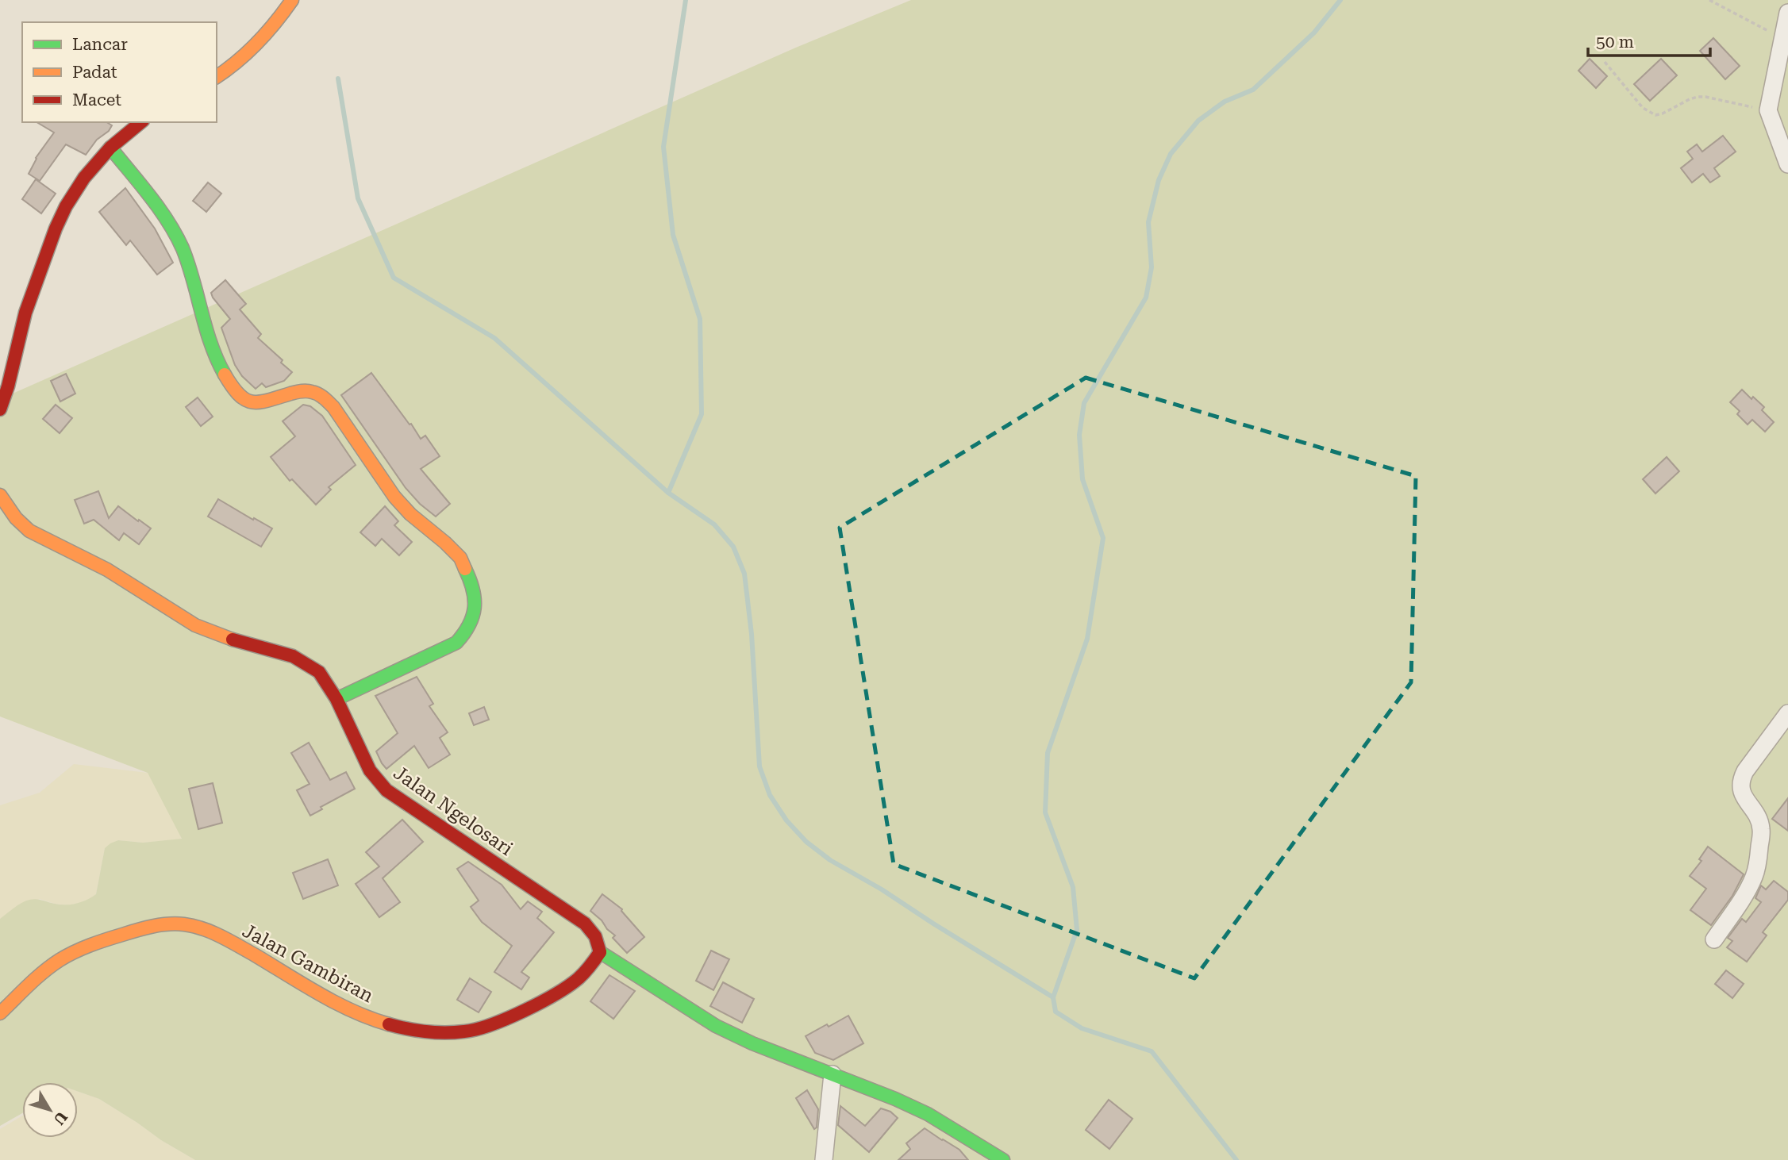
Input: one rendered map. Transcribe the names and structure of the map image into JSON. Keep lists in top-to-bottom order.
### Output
{
  "streets": {
    "street": ["Jalan Ngelosari", "Jalan Gambiran"]
  },
  "crossings": [
    ["Jalan Ngelosari", "Jalan Gambiran"]
  ],
  "legend": ["Lancar", "Padat", "Macet"],
  "scale_bar": "50 m",
  "north": "bottom right"
}
